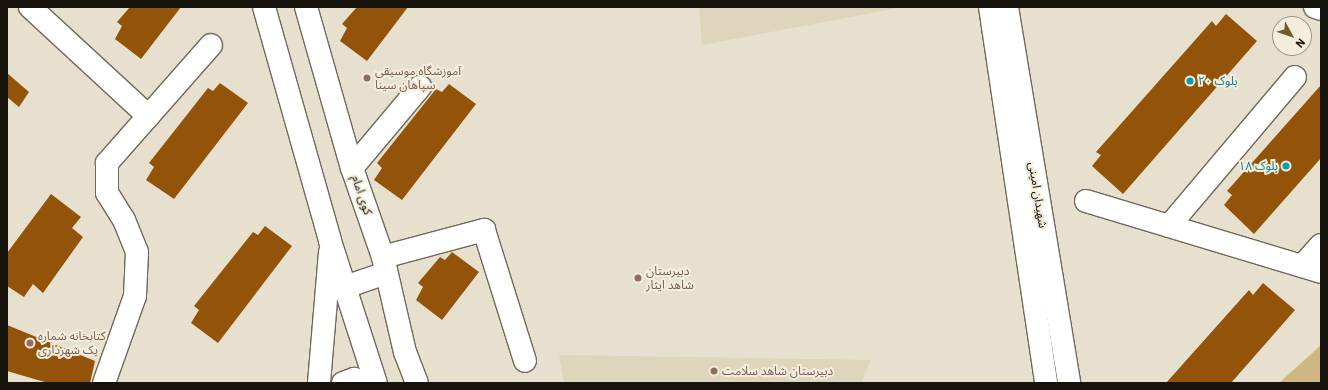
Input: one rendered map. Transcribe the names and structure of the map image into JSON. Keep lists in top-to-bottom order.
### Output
{
  "streets": {
    "street": ["کوی امام", "شهیدان امینی"]
  },
  "places": [
    "آموزشگاه موسیقی سپاهان سینا",
    "بلوک ۲۰",
    "بلوک ۱۸",
    "دبیرستان شاهد ایثار",
    "کتابخانه شماره یک شهرداری",
    "دبیرستان شاهد سلامت"
  ],
  "north": "bottom right"
}
